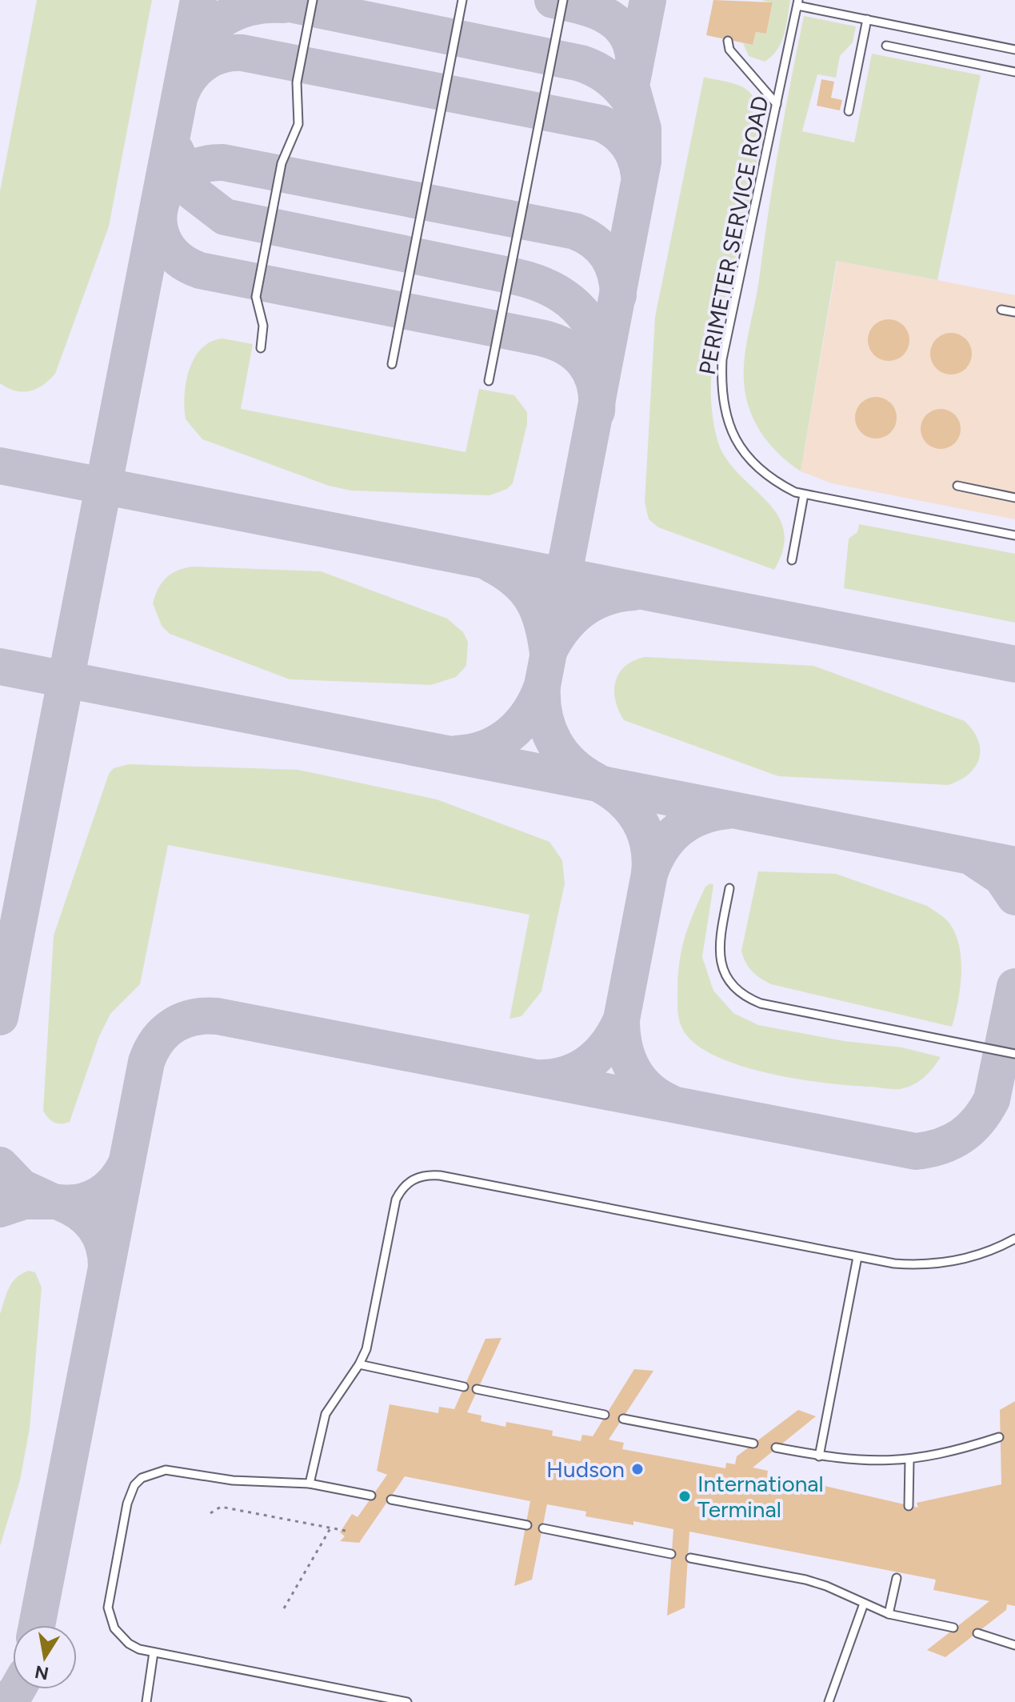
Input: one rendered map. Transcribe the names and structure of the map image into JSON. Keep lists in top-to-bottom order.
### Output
{
  "streets": {
    "lane": ["PERIMETER SERVICE ROAD"]
  },
  "places": ["Hudson", "International Terminal"],
  "north": "bottom"
}
